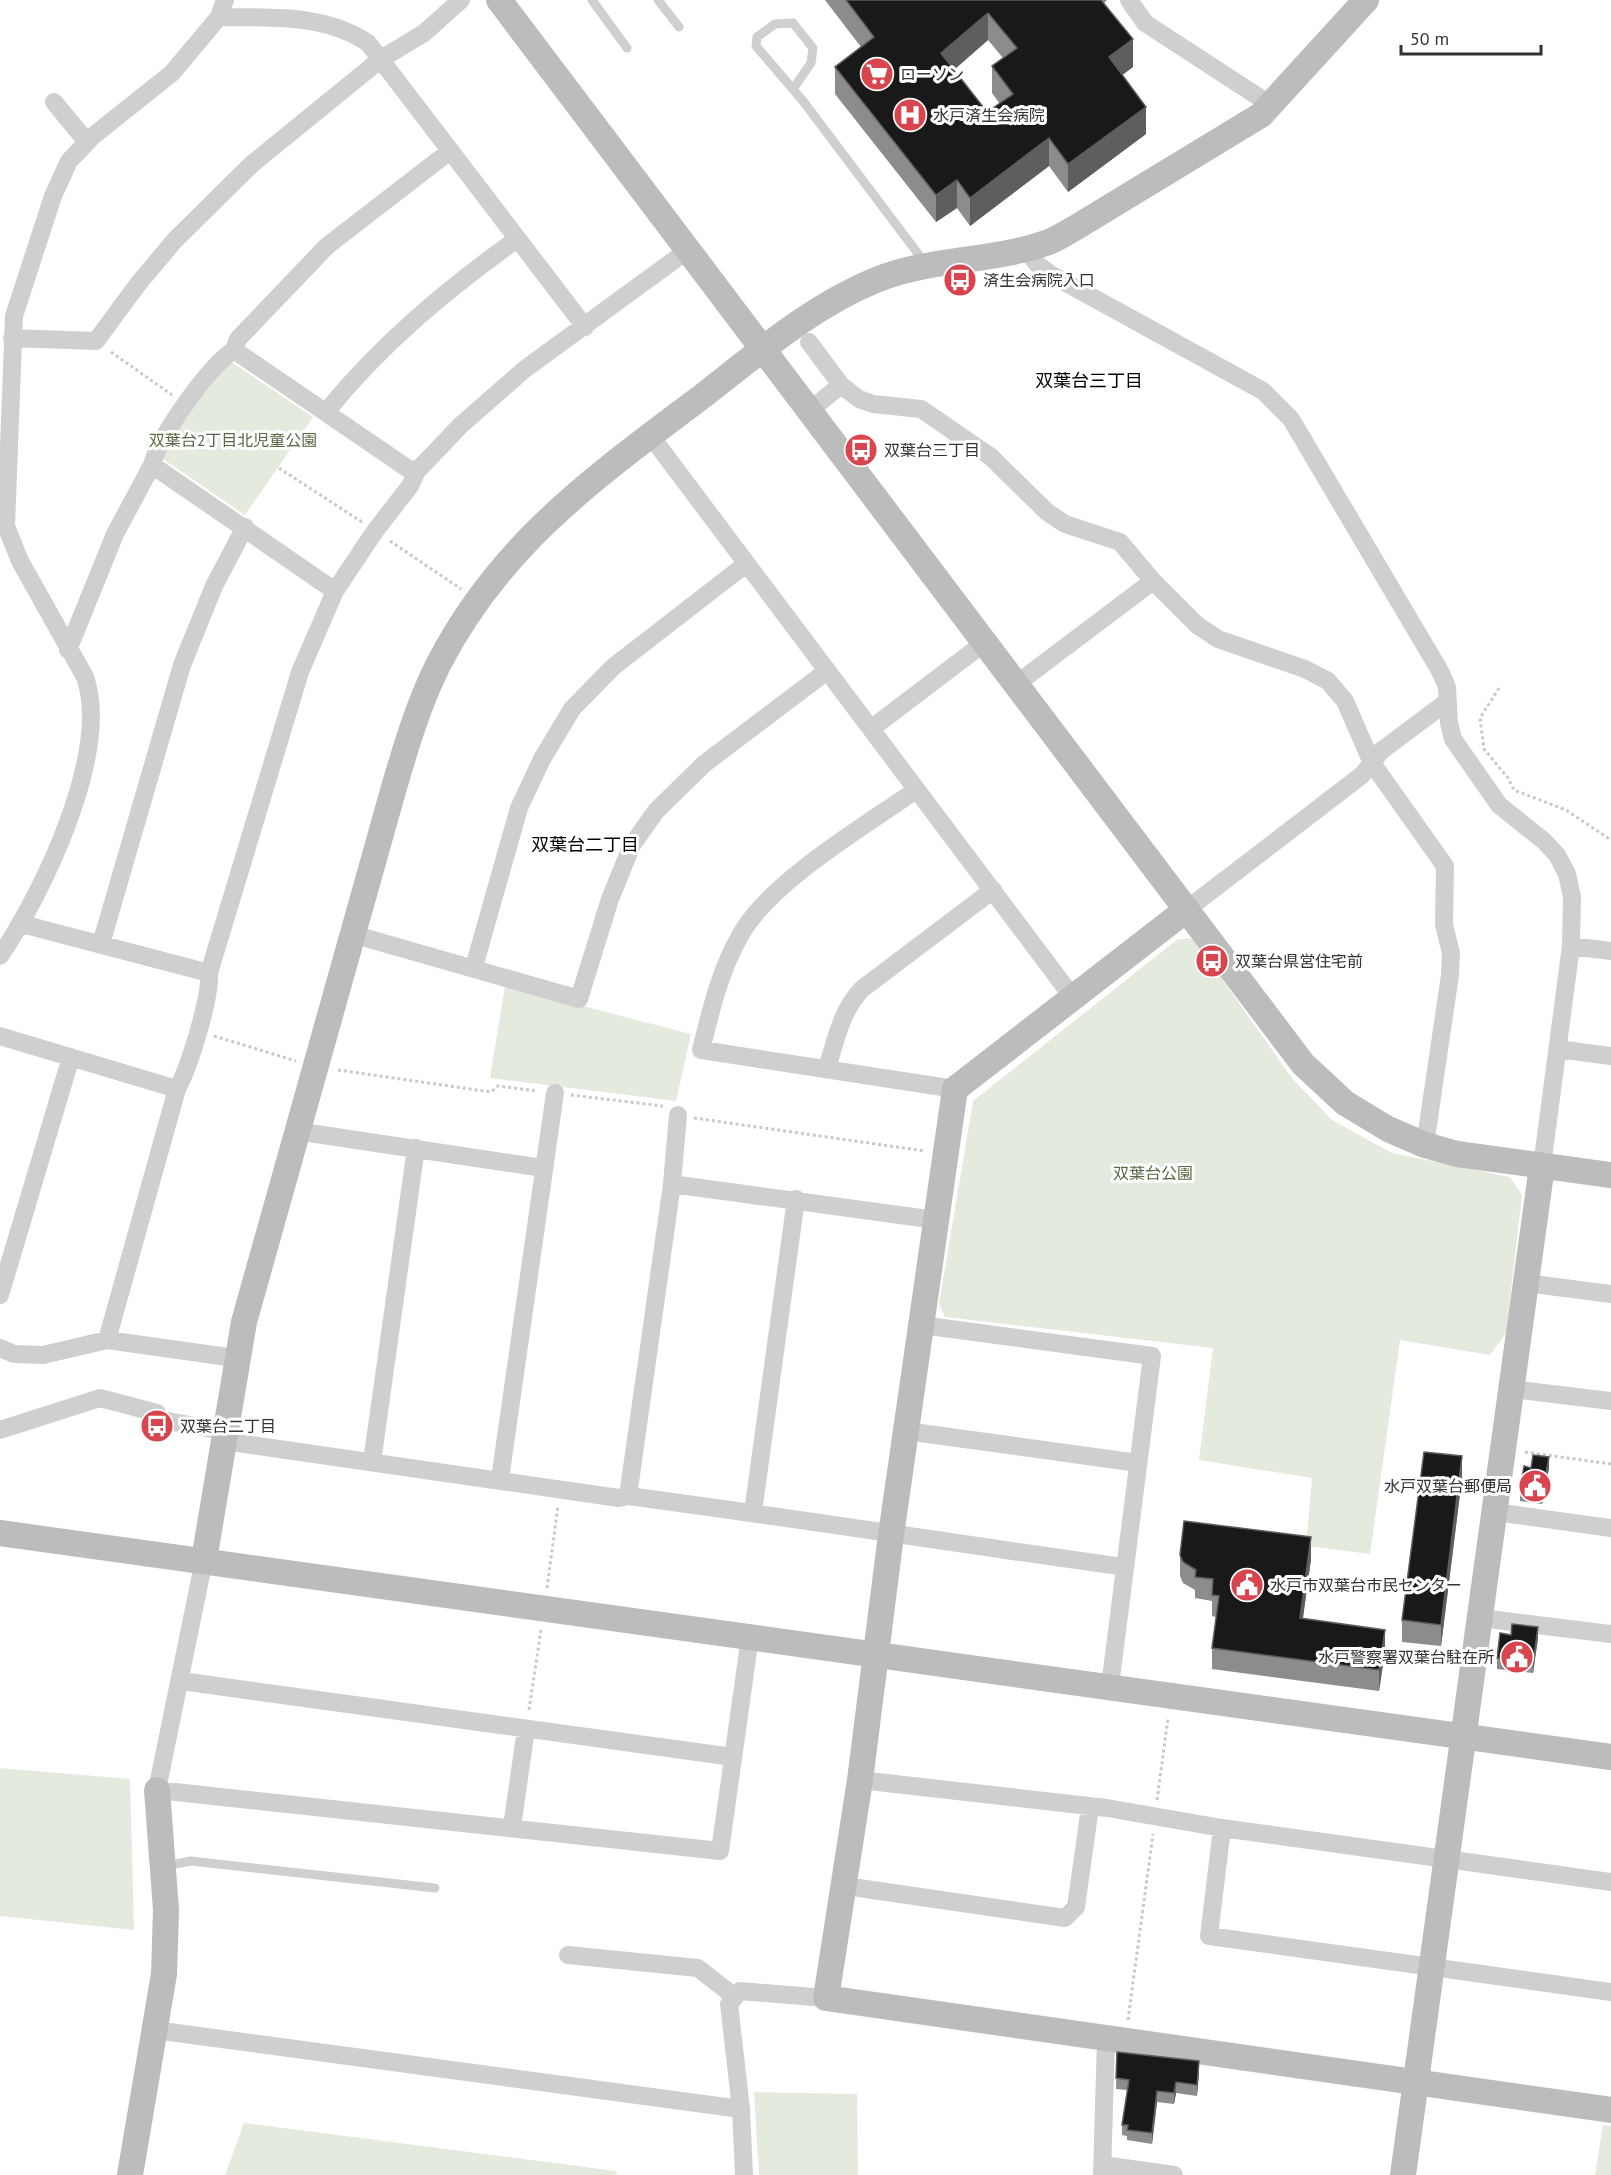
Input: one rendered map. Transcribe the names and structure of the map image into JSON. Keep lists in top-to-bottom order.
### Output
{
  "districts": ["双葉台三丁目", "双葉台二丁目"],
  "parks": ["双葉台2丁目北児童公園", "双葉台公園"],
  "places": {
    "supermarket": ["ローソン"],
    "hospital": ["水戸済生会病院"],
    "bus stop": [
      "済生会病院入口",
      "双葉台三丁目",
      "双葉台県営住宅前",
      "双葉台二丁目"
    ],
    "public building": ["水戸双葉台郵便局", "水戸市双葉台市民センター", "水戸警察署双葉台駐在所"]
  },
  "scale_bar": "50 m"
}
